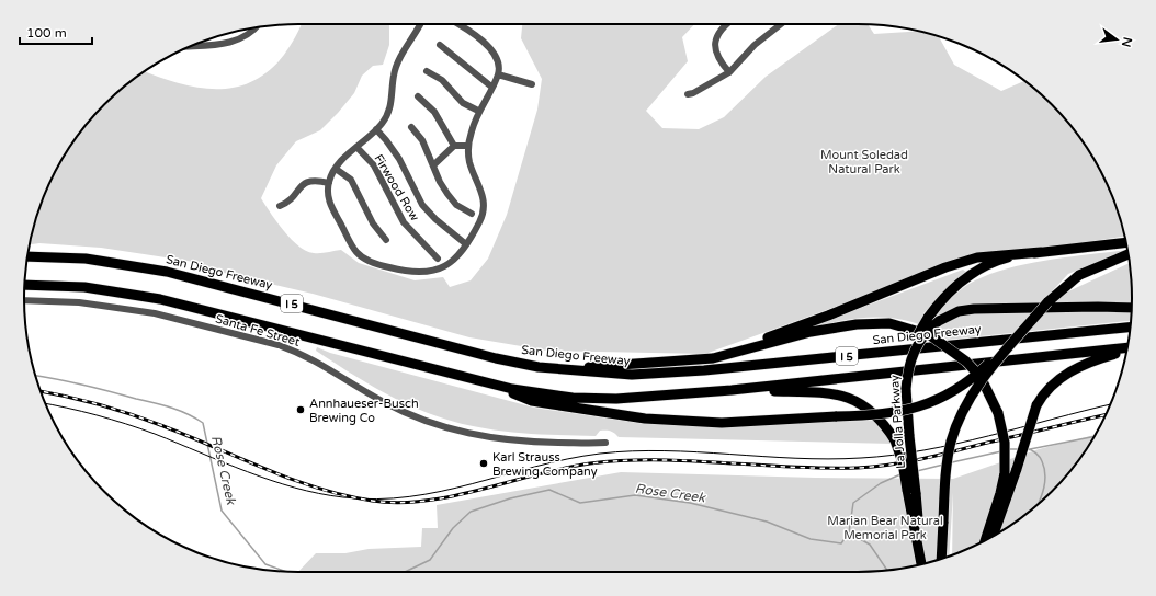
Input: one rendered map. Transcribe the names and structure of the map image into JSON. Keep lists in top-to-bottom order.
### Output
{
  "streets": {
    "highway": ["San Diego Freeway", "I 5", "La Jolla Parkway"],
    "street": ["Firwood Row", "Santa Fe Street"]
  },
  "water": ["Rose Creek"],
  "parks": ["Mount Soledad Natural Park", "Marian Bear Natural Memorial Park"],
  "places": ["Annhaueser-Busch Brewing Co", "Karl Strauss Brewing Company"],
  "scale_bar": "100 m",
  "north": "right"
}
